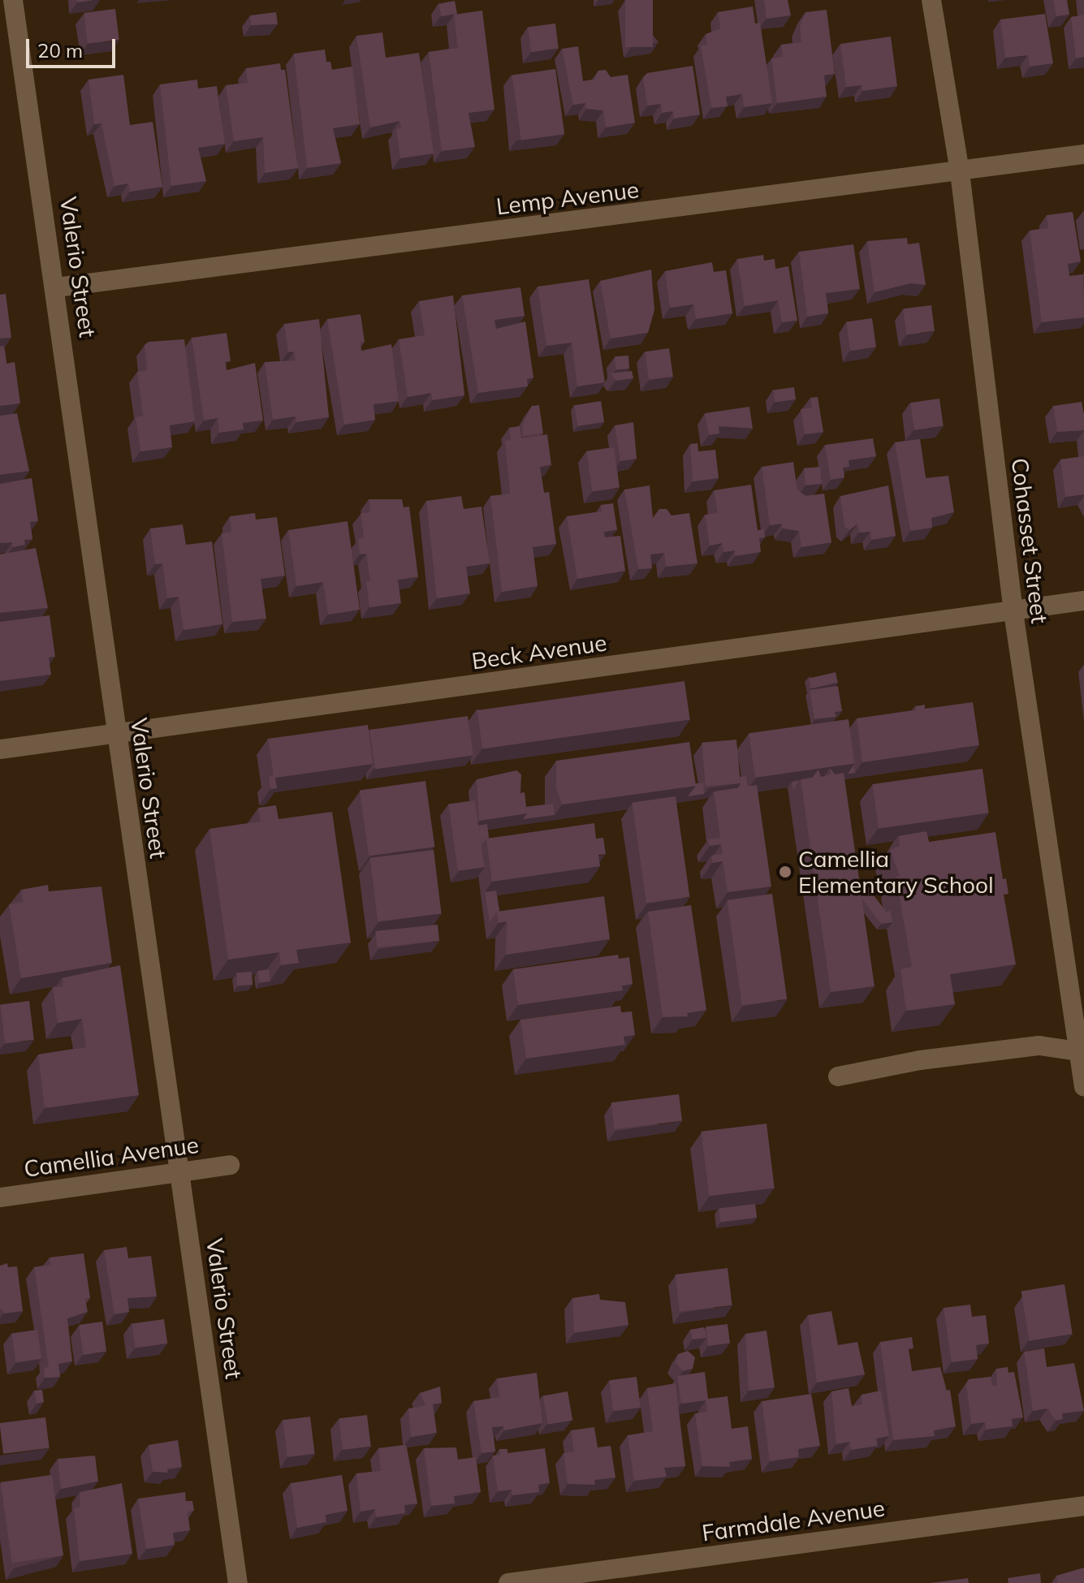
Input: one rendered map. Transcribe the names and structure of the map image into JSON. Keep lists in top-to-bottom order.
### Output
{
  "streets": {
    "street": [
      "Lemp Avenue",
      "Valerio Street",
      "Cohasset Street",
      "Beck Avenue",
      "Camellia Avenue",
      "Farmdale Avenue"
    ]
  },
  "crossings": [
    ["Lemp Avenue", "Valerio Street"],
    ["Lemp Avenue", "Cohasset Street"],
    ["Valerio Street", "Beck Avenue"],
    ["Valerio Street", "Camellia Avenue"],
    ["Cohasset Street", "Beck Avenue"]
  ],
  "places": ["Camellia Elementary School"],
  "scale_bar": "20 m"
}
